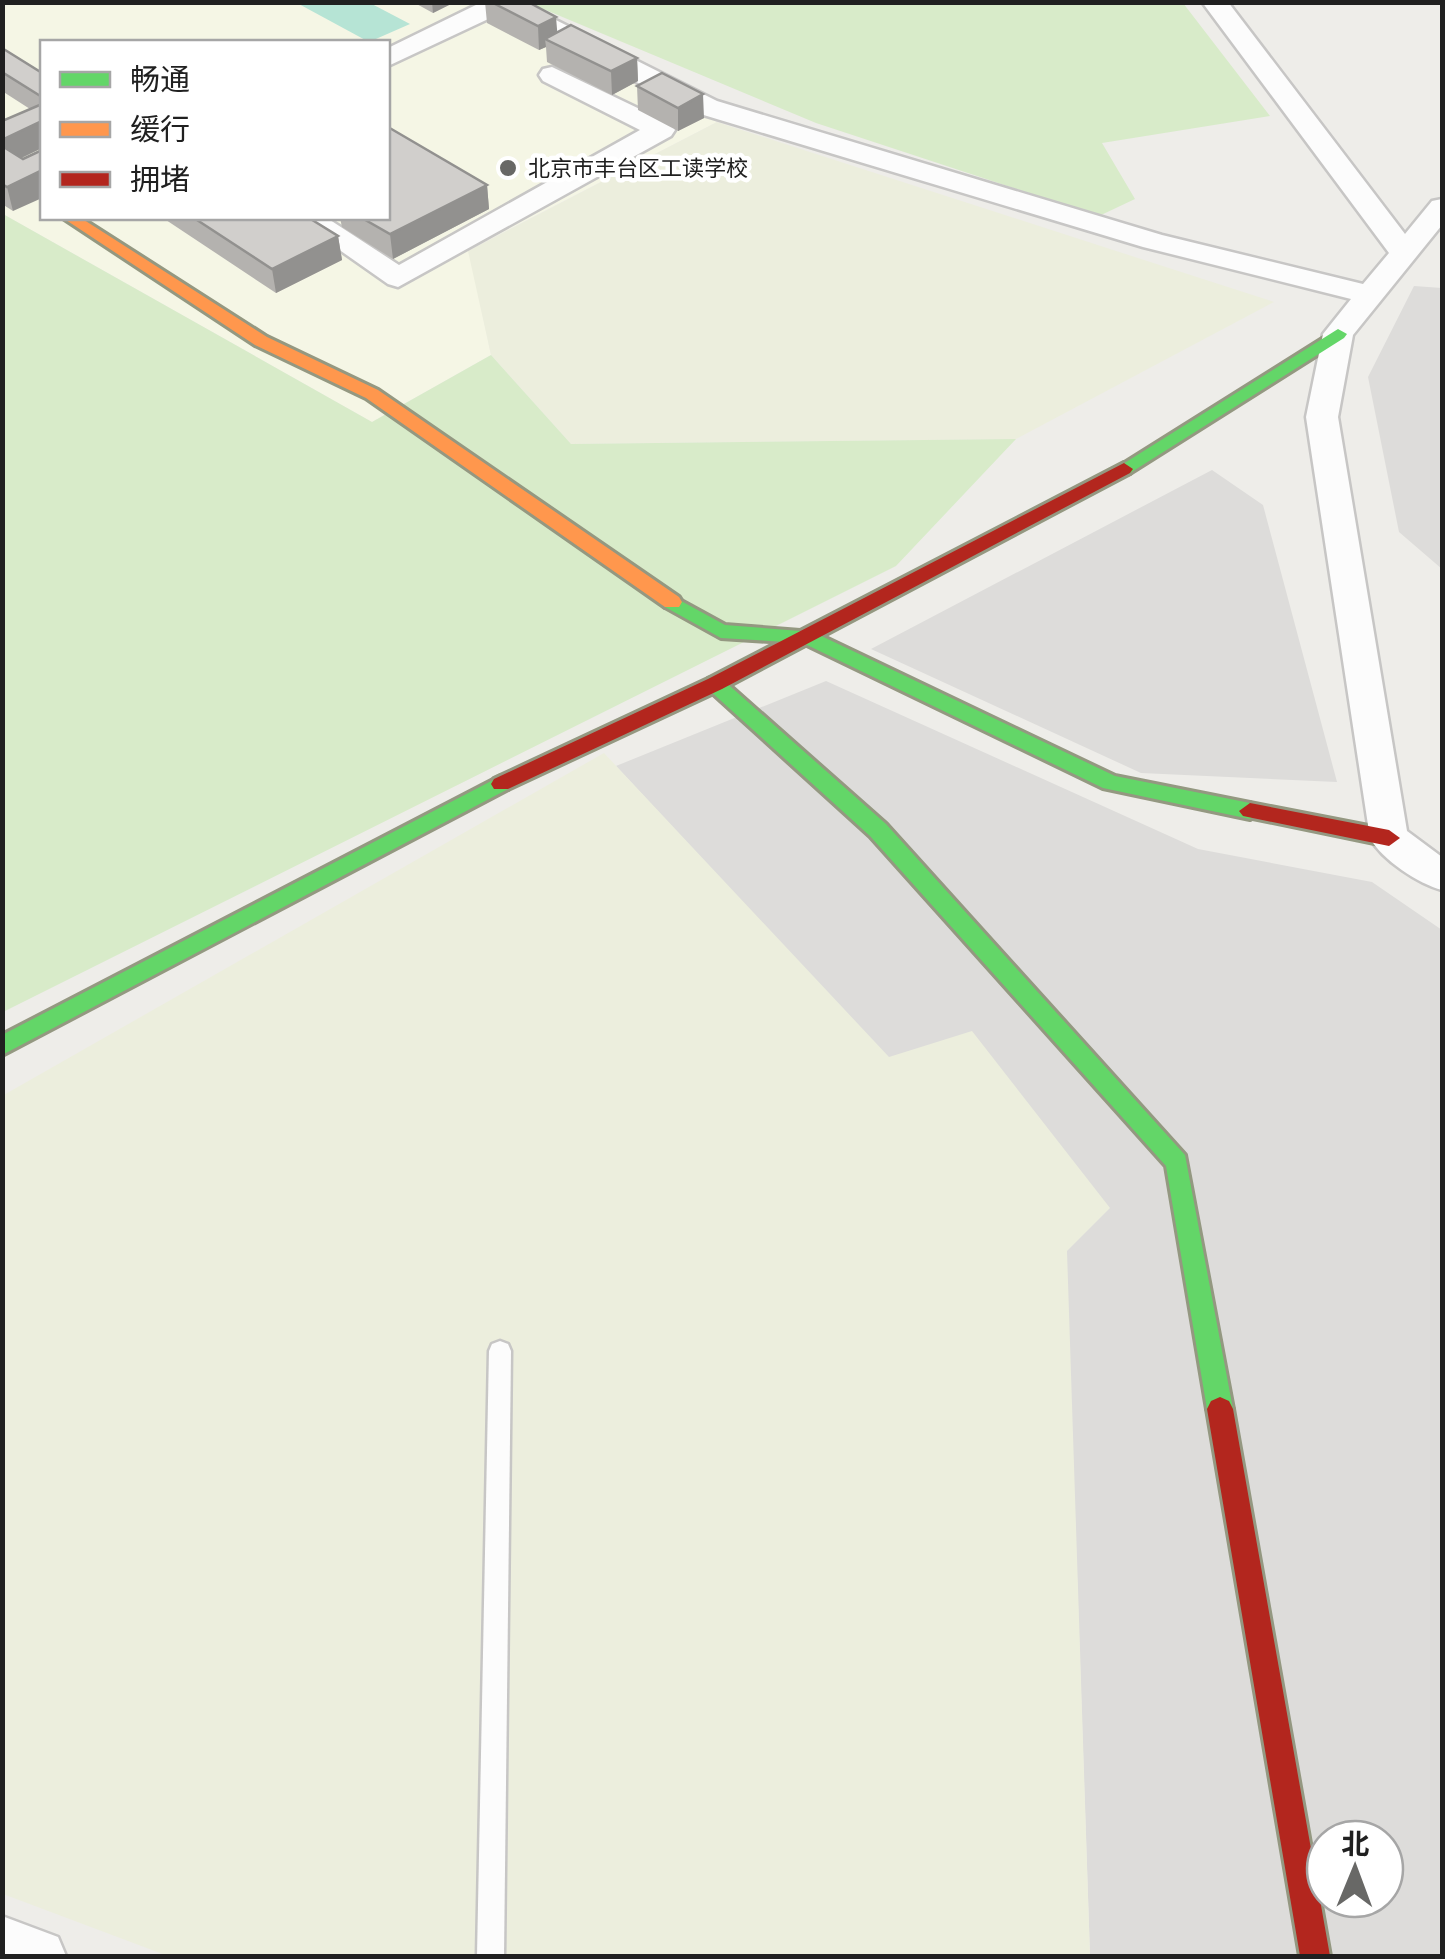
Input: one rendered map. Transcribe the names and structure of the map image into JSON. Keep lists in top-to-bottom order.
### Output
{
  "places": ["北京市丰台区工读学校"],
  "legend": ["畅通", "缓行", "拥堵"],
  "north": "top"
}
